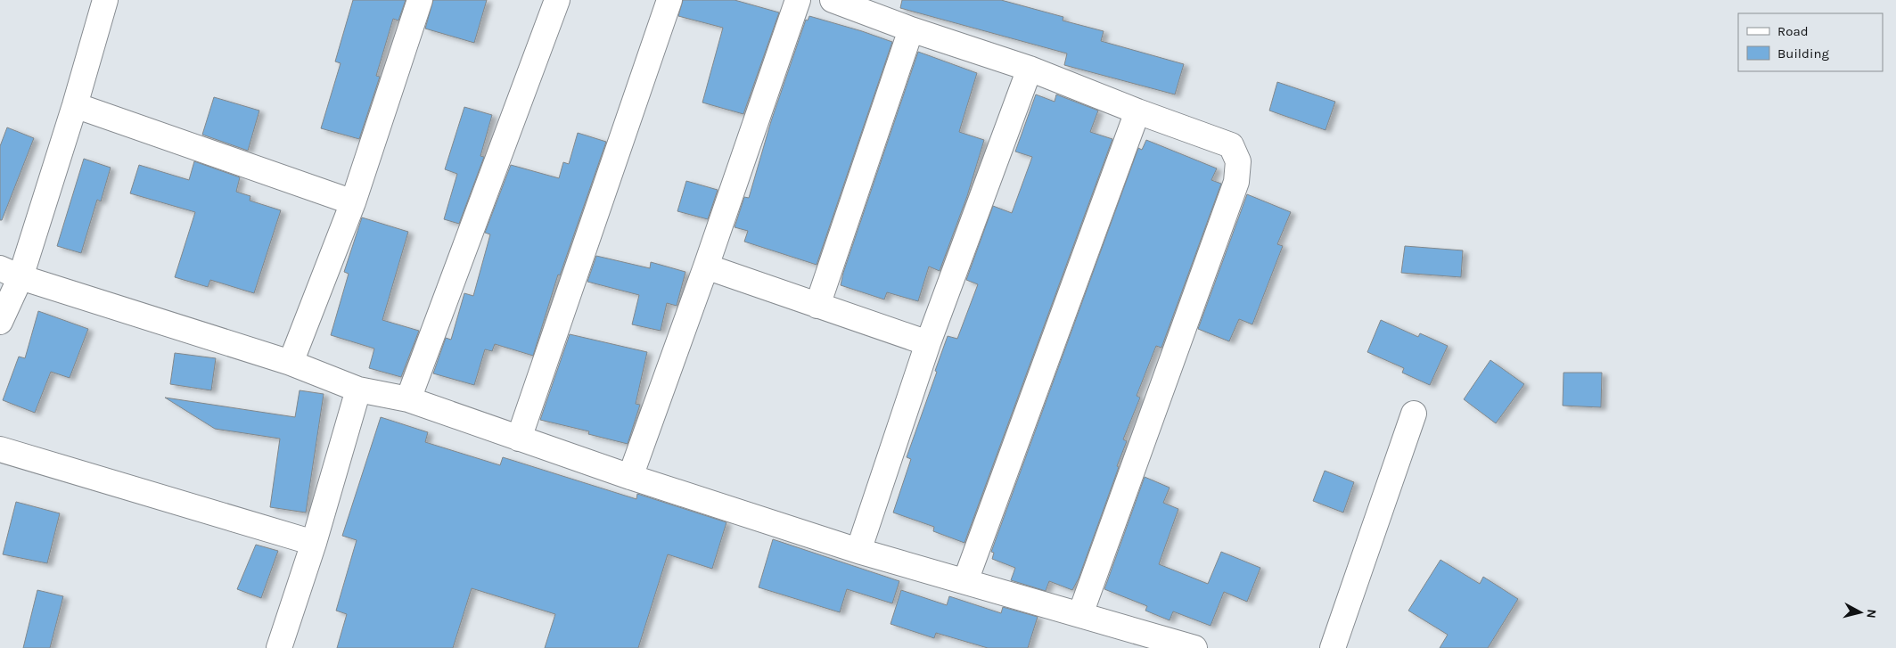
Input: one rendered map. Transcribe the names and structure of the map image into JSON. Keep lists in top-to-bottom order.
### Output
{
  "legend": ["Road", "Building"],
  "north": "right"
}
